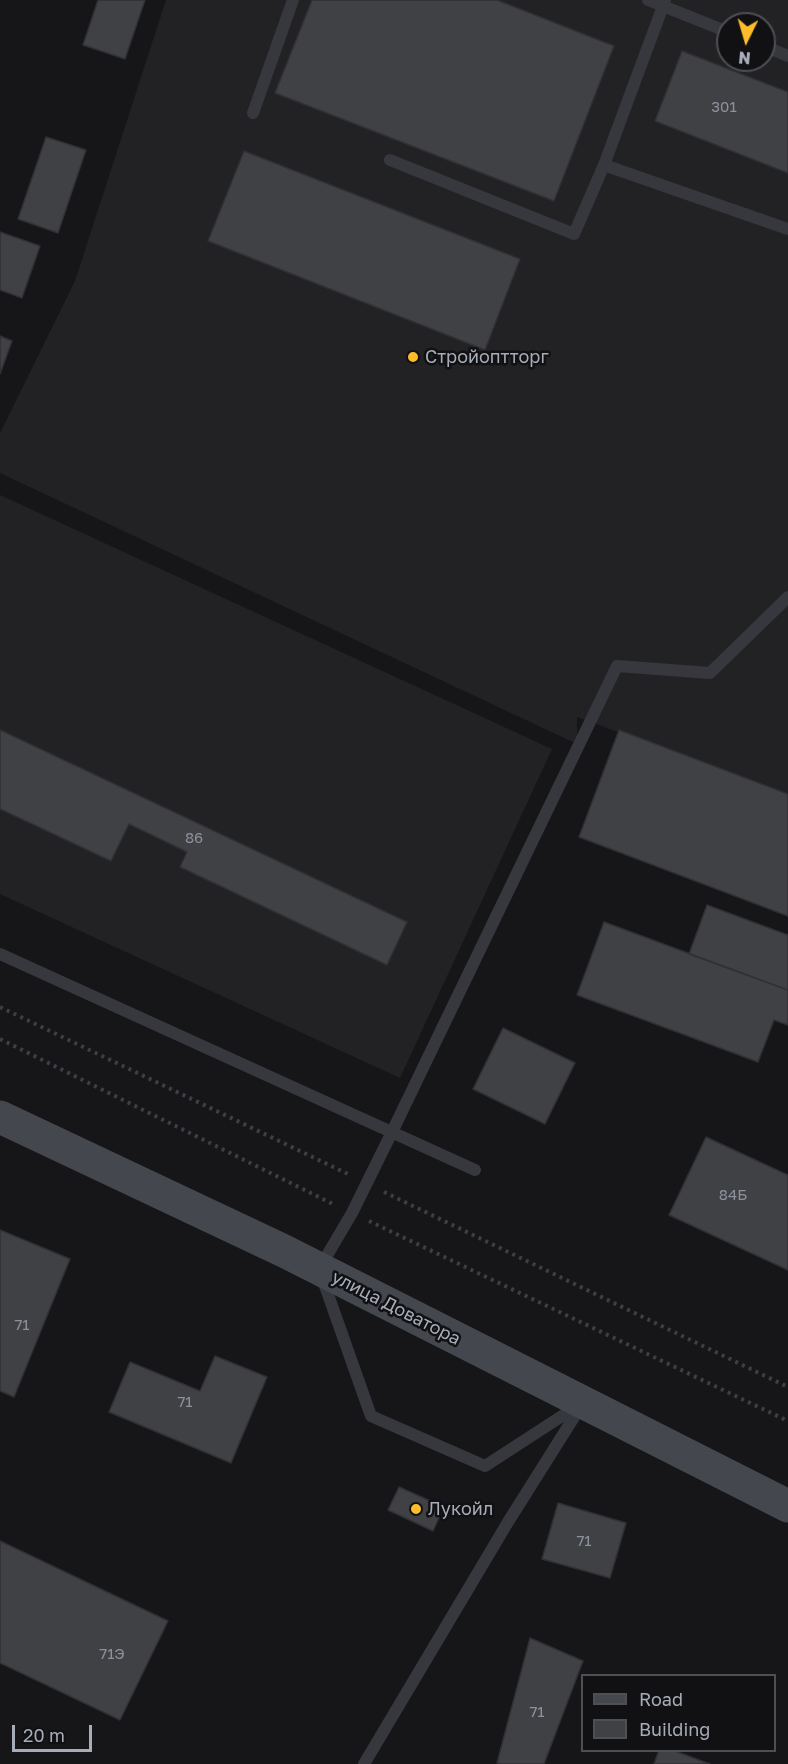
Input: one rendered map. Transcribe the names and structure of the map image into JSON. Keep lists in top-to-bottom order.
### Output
{
  "streets": {
    "main road": ["улица Доватора"]
  },
  "places": ["Стройоптторг", "Лукойл"],
  "house_numbers": [
    "301",
    "86",
    "84Б",
    "71",
    "71",
    "71",
    "71Э",
    "71"
  ],
  "legend": ["Road", "Building"],
  "scale_bar": "20 m",
  "north": "bottom"
}
